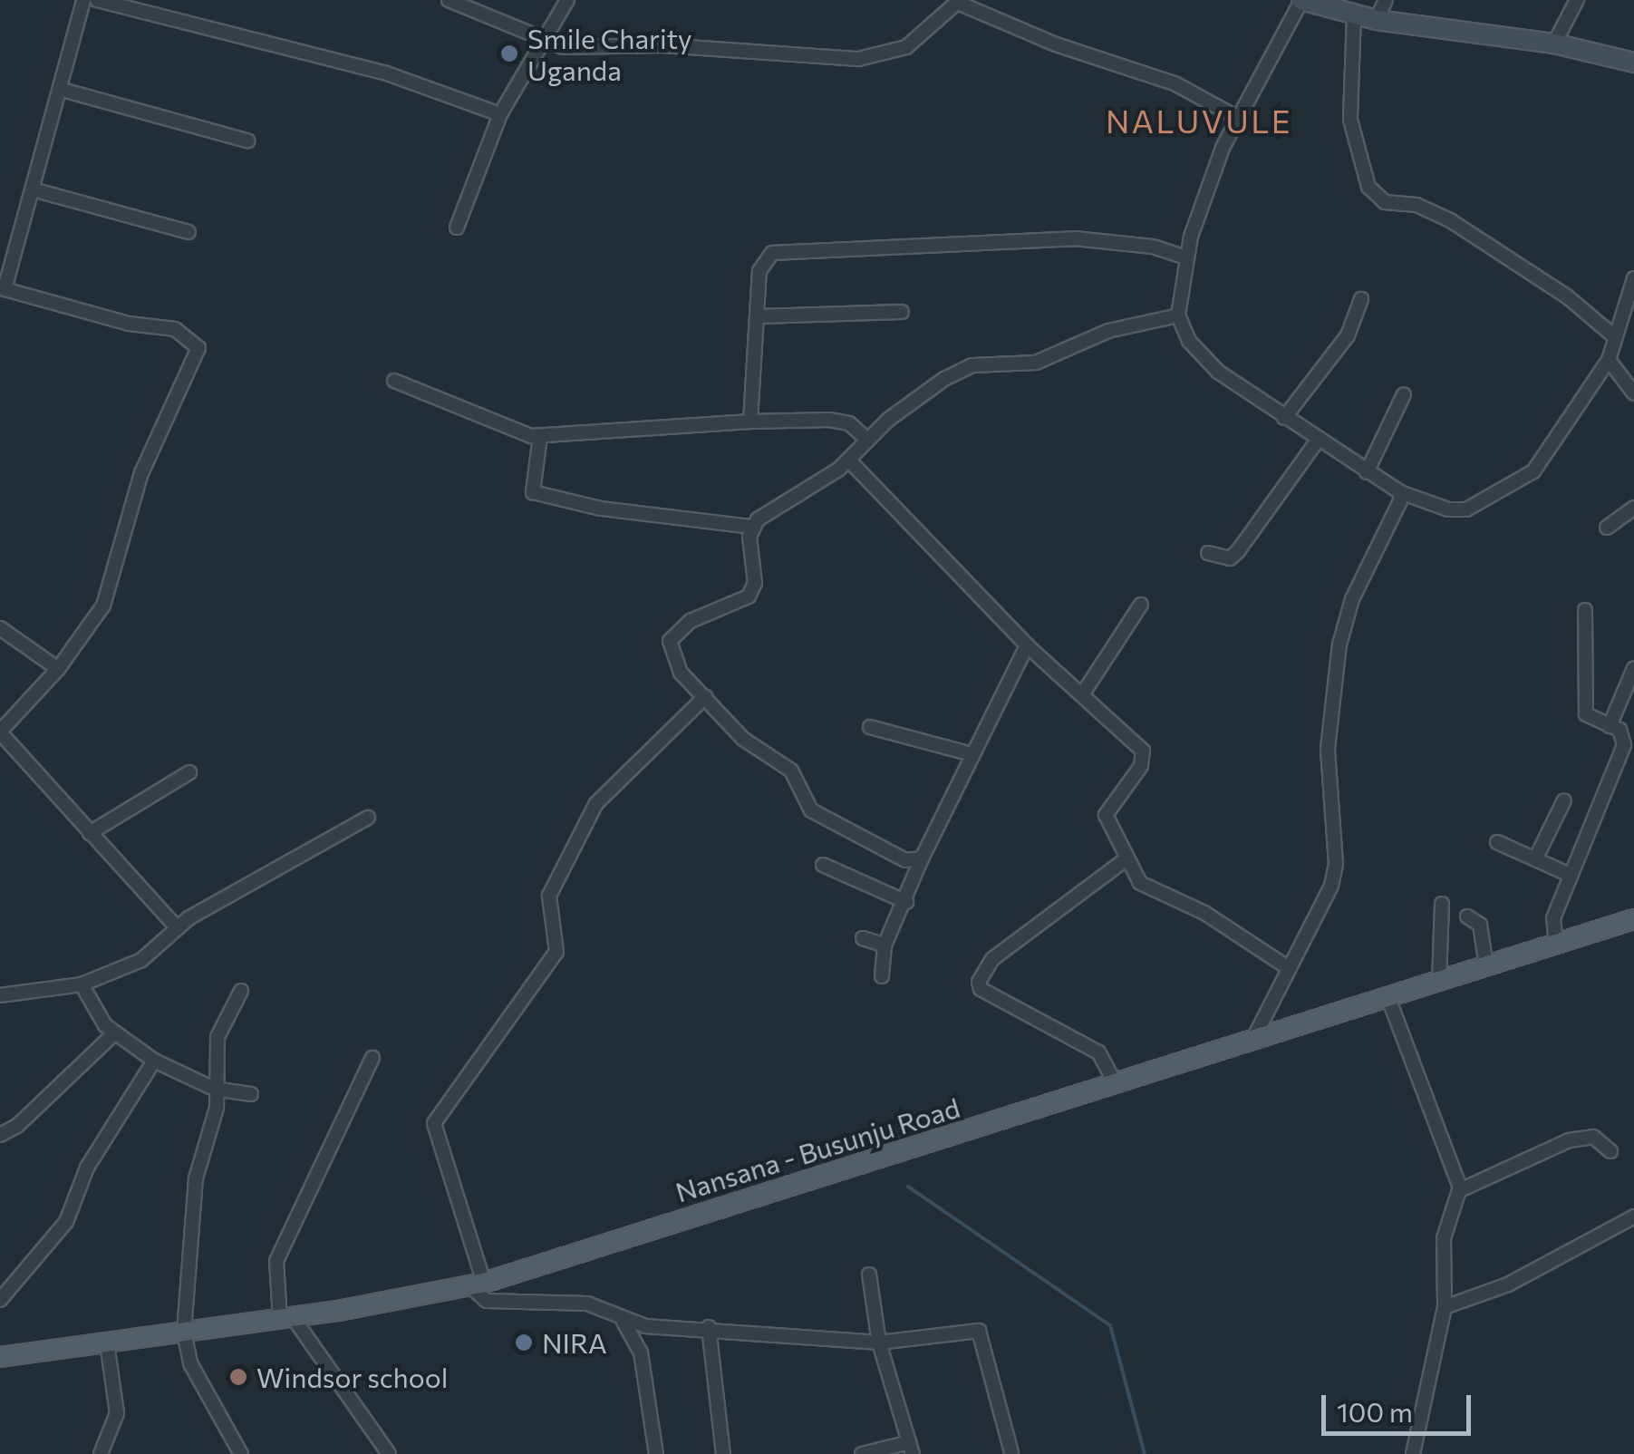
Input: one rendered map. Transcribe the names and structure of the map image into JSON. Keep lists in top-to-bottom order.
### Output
{
  "streets": {
    "main road": ["Nansana - Busunju Road"]
  },
  "districts": ["NALUVULE"],
  "places": ["Smile Charity Uganda", "NIRA", "Windsor school"],
  "scale_bar": "100 m"
}
